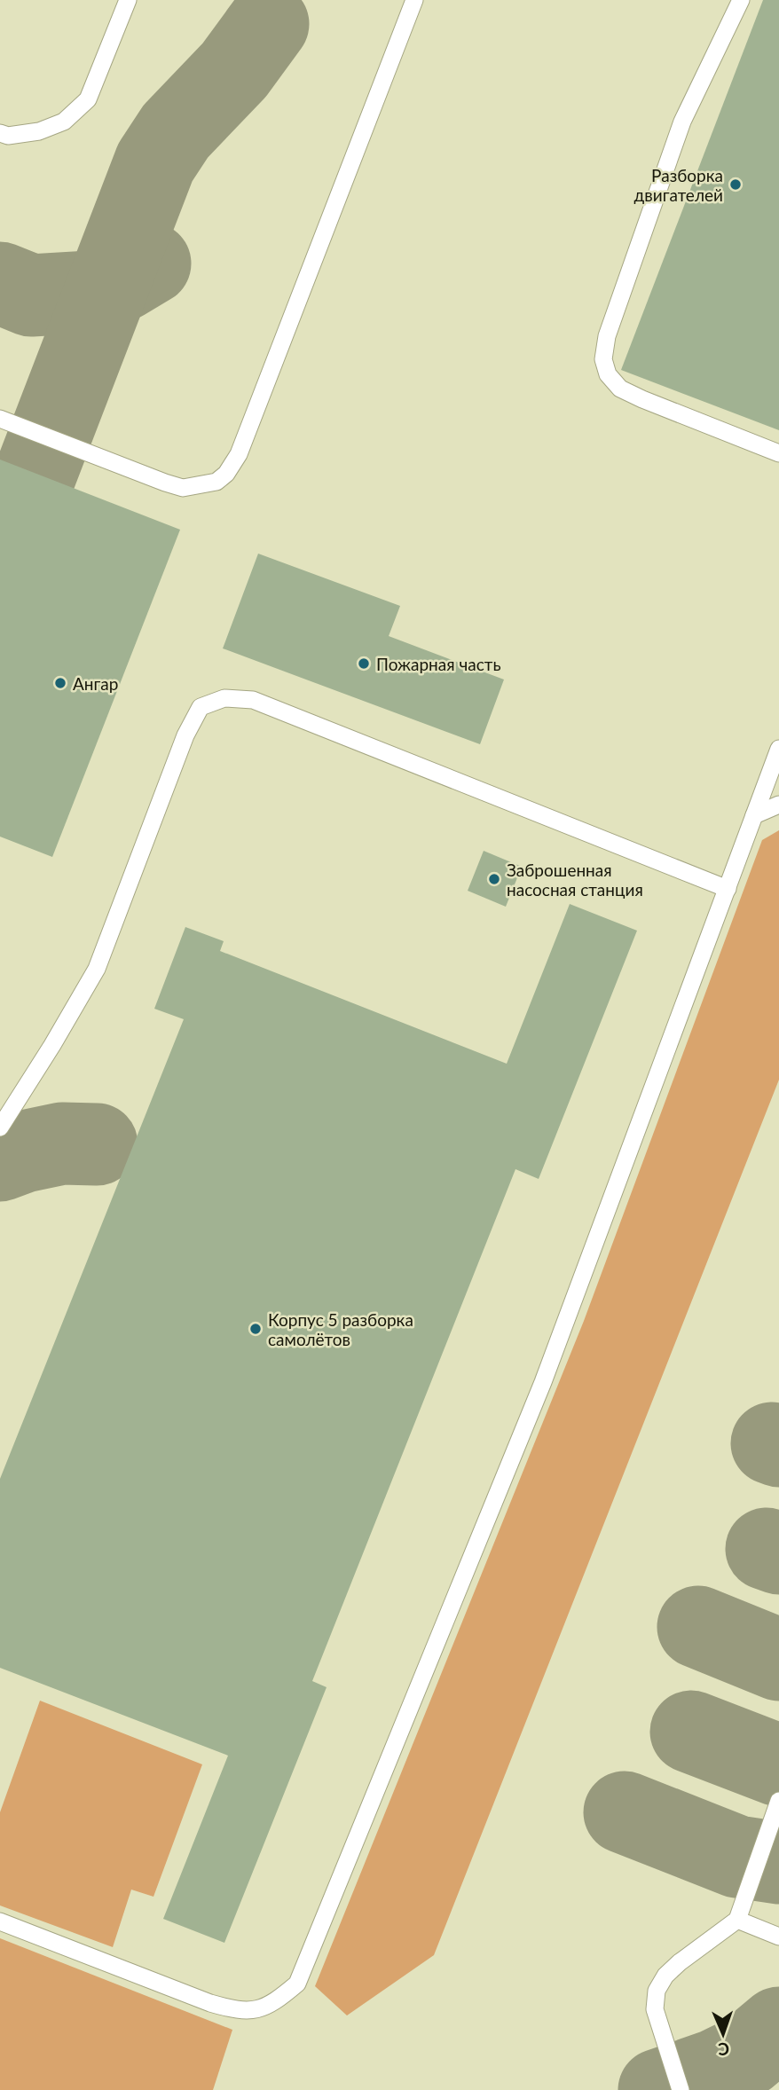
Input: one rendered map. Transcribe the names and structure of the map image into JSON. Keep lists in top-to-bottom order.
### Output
{
  "places": [
    "Разборка двигателей",
    "Пожарная часть",
    "Ангар",
    "Заброшенная насосная станция",
    "Корпус 5 разборка самолётов"
  ],
  "north": "bottom"
}
